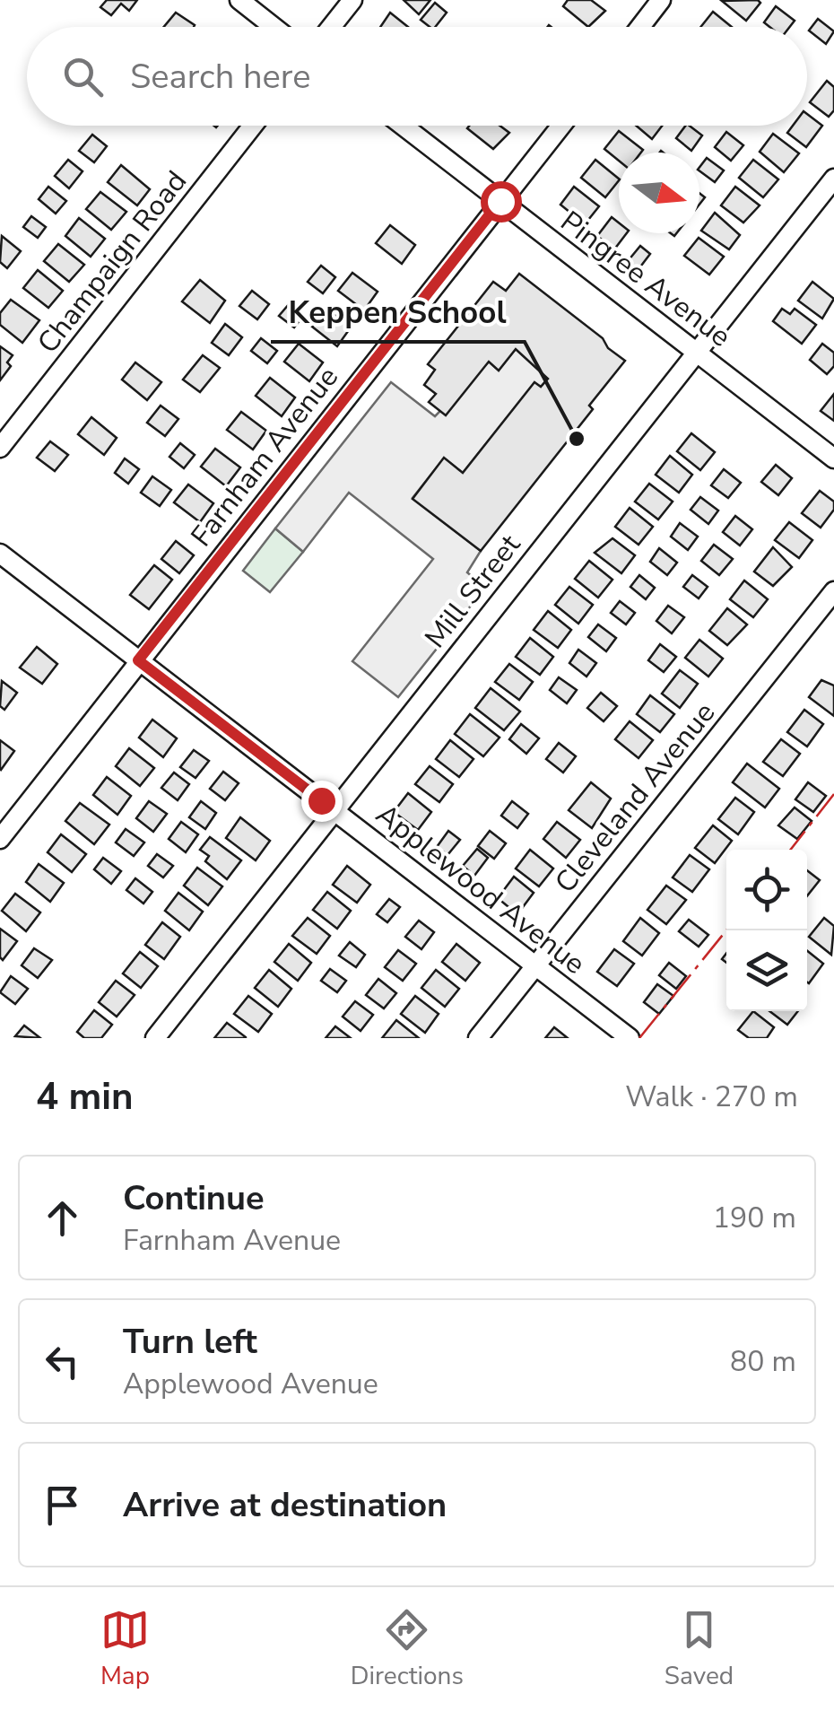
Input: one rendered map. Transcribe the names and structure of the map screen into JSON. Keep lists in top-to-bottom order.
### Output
{
  "streets": {
    "street": [
      "Champaign Road",
      "Pingree Avenue",
      "Farnham Avenue",
      "Mill Street",
      "Cleveland Avenue",
      "Applewood Avenue"
    ]
  },
  "crossings": [
    ["Pingree Avenue", "Farnham Avenue"],
    ["Pingree Avenue", "Mill Street"],
    ["Farnham Avenue", "Applewood Avenue"],
    ["Mill Street", "Applewood Avenue"],
    ["Cleveland Avenue", "Applewood Avenue"]
  ],
  "places": ["Keppen School"],
  "north": "right",
  "page": {
    "search": "Search here",
    "heading": ["4 min", "Walk · 270 m"],
    "list": [
      ["Continue", "Farnham Avenue", "190 m"],
      ["Turn left", "Applewood Avenue", "80 m"],
      "Arrive at destination"
    ],
    "nav": ["Map", "Directions", "Saved"]
  }
}
